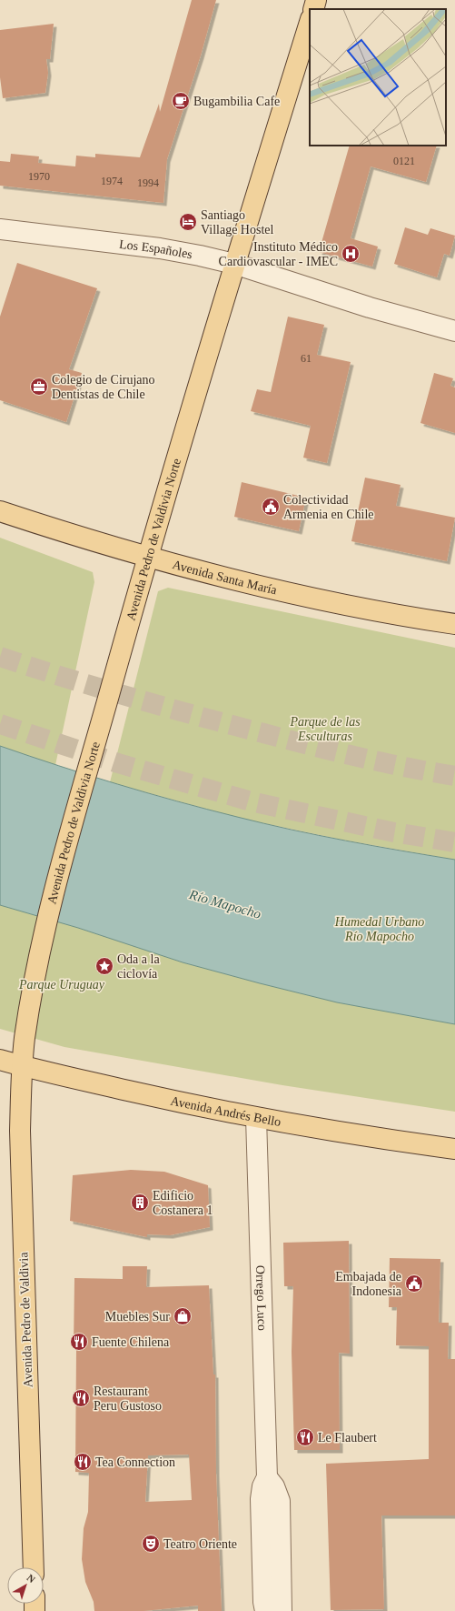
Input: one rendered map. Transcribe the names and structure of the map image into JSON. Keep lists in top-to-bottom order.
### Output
{
  "streets": {
    "main road": [
      "Avenida Pedro de Valdivia Norte",
      "Avenida Santa María",
      "Avenida Andrés Bello",
      "Avenida Pedro de Valdivia"
    ],
    "street": ["Los Españoles", "Orrego Luco"]
  },
  "crossings": [
    ["Los Españoles", "Avenida Pedro de Valdivia Norte"],
    ["Avenida Pedro de Valdivia Norte", "Avenida Santa María"],
    ["Avenida Pedro de Valdivia Norte", "Avenida Andrés Bello"],
    ["Avenida Pedro de Valdivia Norte", "Avenida Pedro de Valdivia"],
    ["Avenida Andrés Bello", "Orrego Luco"],
    ["Avenida Andrés Bello", "Avenida Pedro de Valdivia"]
  ],
  "water": ["Río Mapocho"],
  "parks": ["Parque de las Esculturas", "Humedal Urbano Río Mapocho", "Parque Uruguay"],
  "places": {
    "cafe": ["Bugambilia Cafe"],
    "hotel": ["Santiago Village Hostel"],
    "hospital": ["Instituto Médico Cardiovascular - IMEC"],
    "office": ["Colegio de Cirujano Dentistas de Chile"],
    "public building": ["Colectividad Armenia en Chile", "Embajada de Indonesia"],
    "place": ["Oda a la ciclovía"],
    "building": ["Edificio Costanera 1"],
    "shop": ["Muebles Sur"],
    "restaurant": [
      "Fuente Chilena",
      "Restaurant Peru Gustoso",
      "Le Flaubert",
      "Tea Connection"
    ],
    "theatre": ["Teatro Oriente"]
  },
  "house_numbers": [
    "0121",
    "1970",
    "1974",
    "1994",
    "61"
  ],
  "north": "top right"
}
